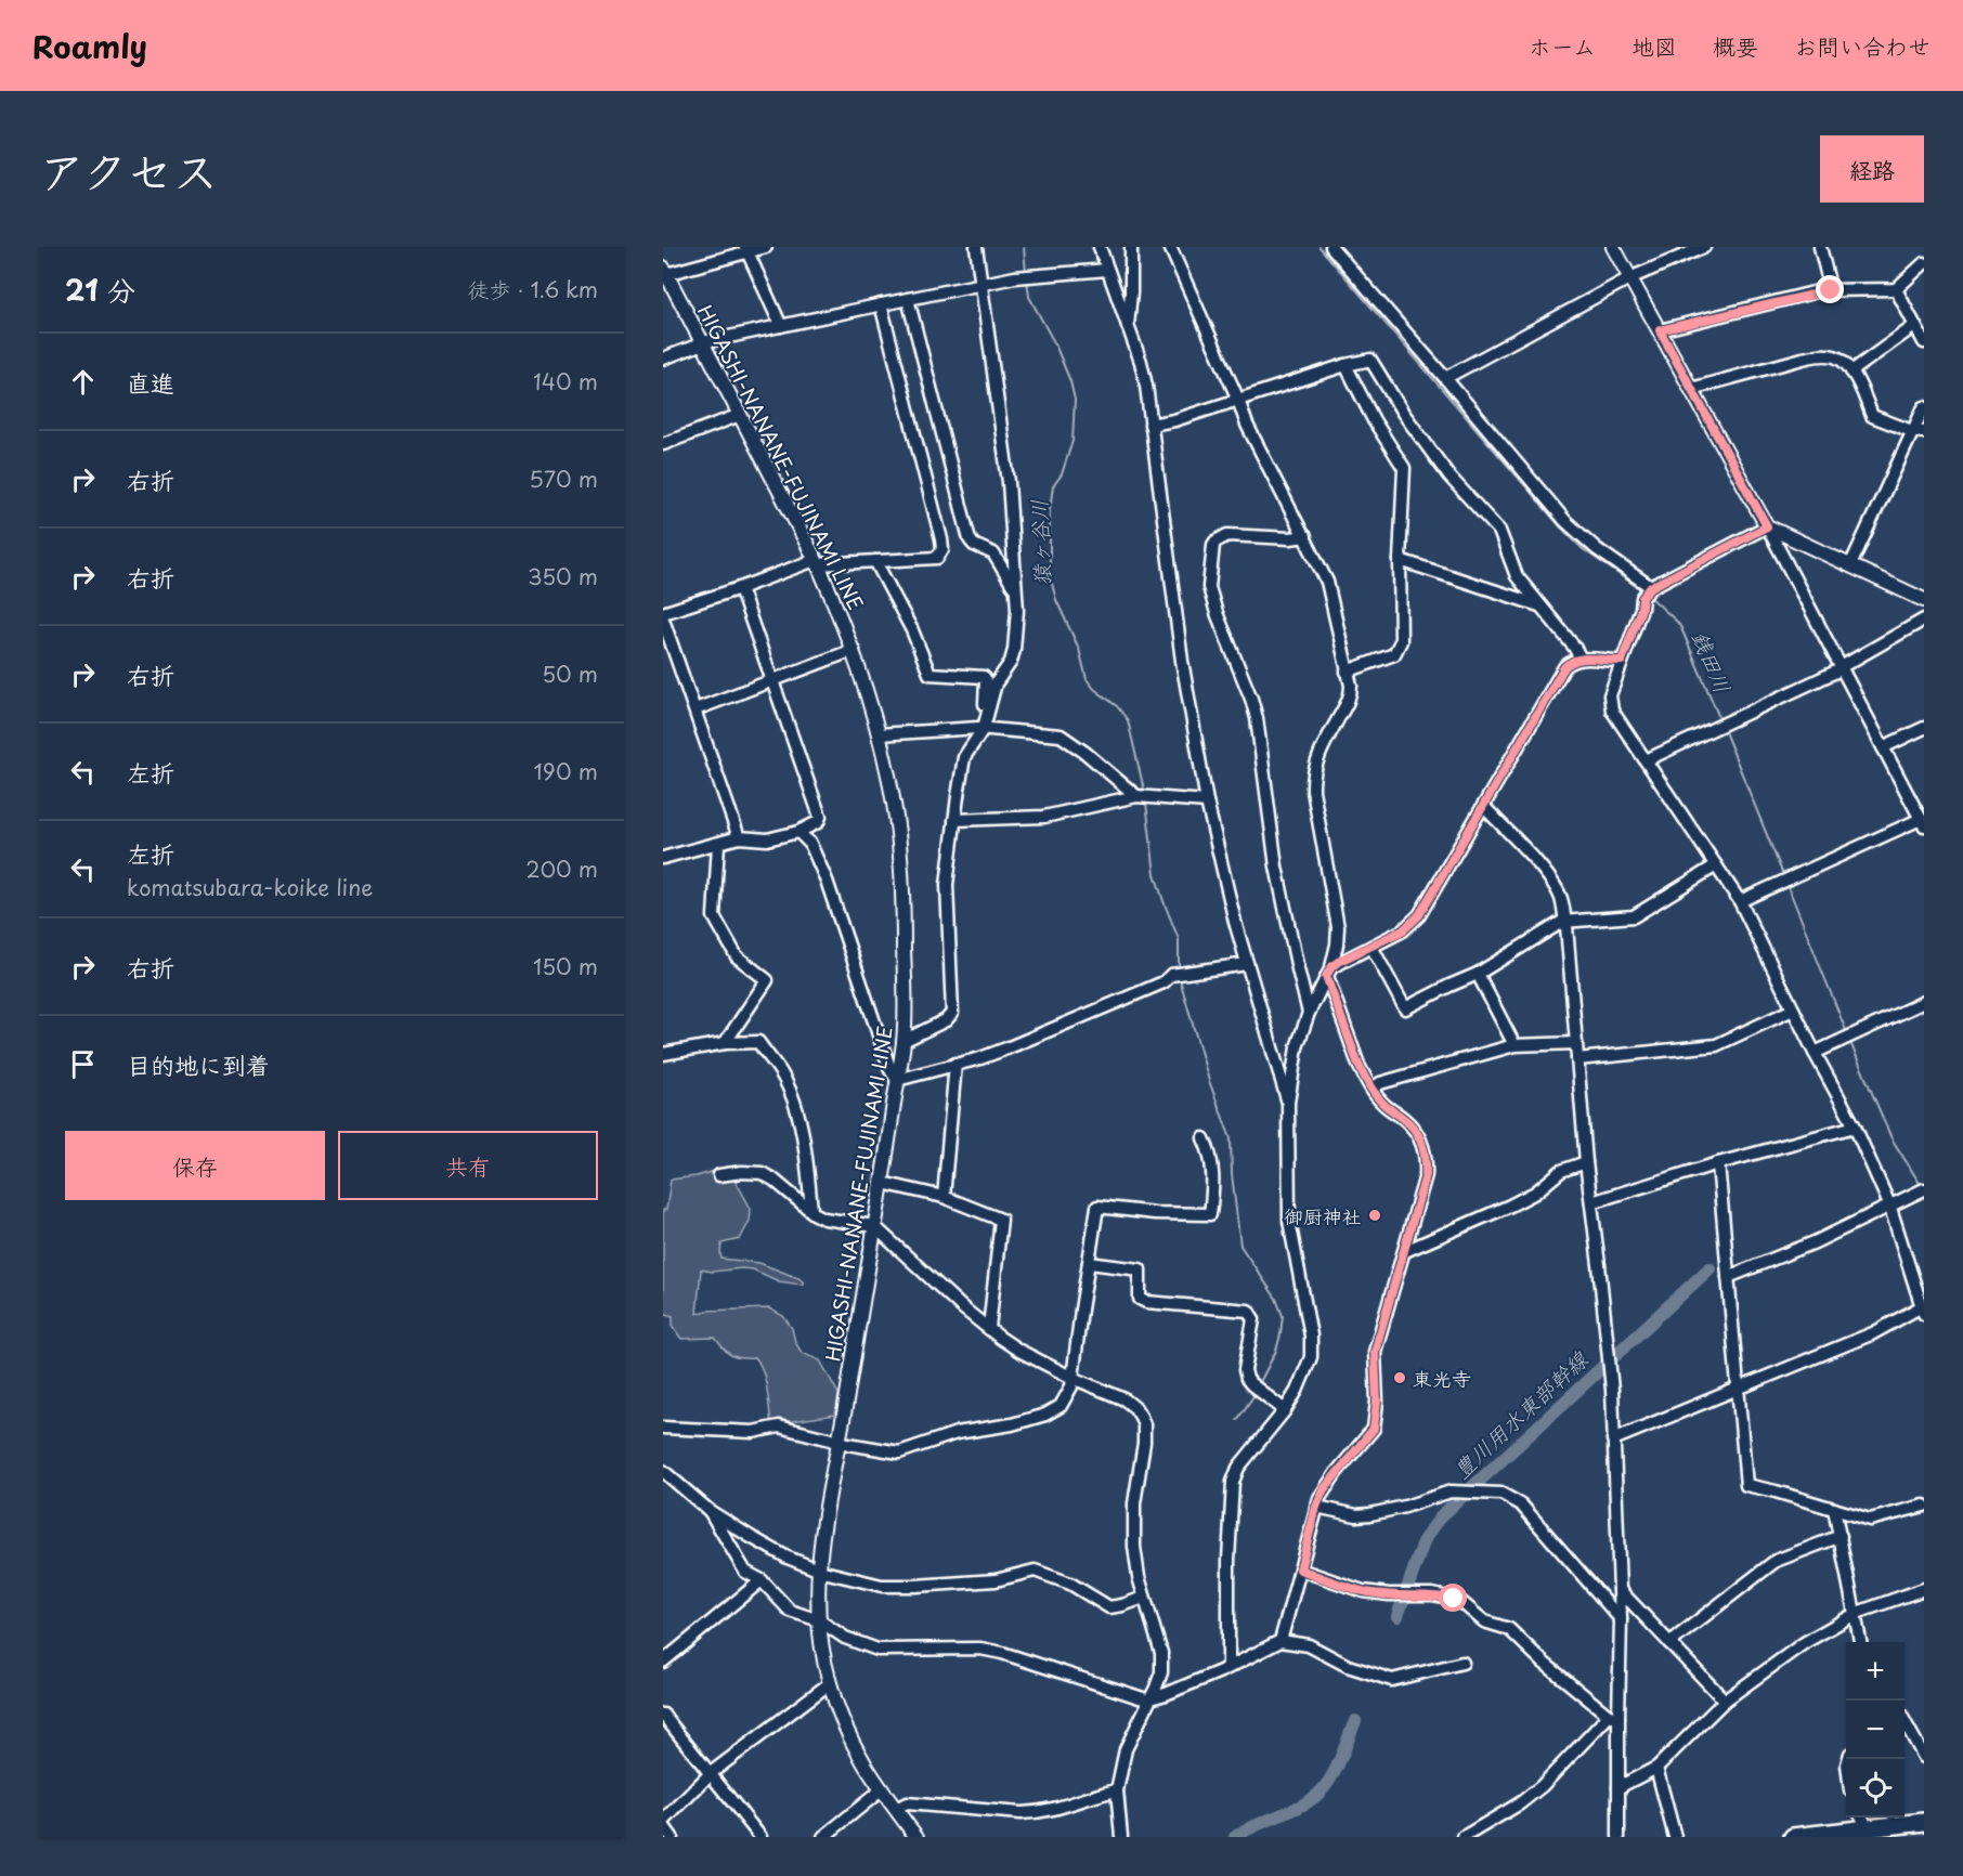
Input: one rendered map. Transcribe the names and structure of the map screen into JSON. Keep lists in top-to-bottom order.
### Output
{
  "streets": {
    "main road": ["HIGASHI-NANANE-FUJINAMI LINE"]
  },
  "water": ["猿ヶ谷川", "銭田川", "豊川用水東部幹線"],
  "places": ["御厨神社", "東光寺"],
  "page": {
    "header": "Roamly",
    "nav": [
      "ホーム",
      "地図",
      "概要",
      "お問い合わせ"
    ],
    "title": "アクセス",
    "buttons": [
      "経路",
      ["保存", "共有"]
    ],
    "heading": ["21 分", "徒歩 · 1.6 km"],
    "list": [
      ["直進", "140 m"],
      ["右折", "570 m"],
      ["右折", "350 m"],
      ["右折", "50 m"],
      ["左折", "190 m"],
      ["左折", "komatsubara-koike line", "200 m"],
      ["右折", "150 m"],
      "目的地に到着"
    ],
    "map_buttons": ["+", "−"]
  }
}
